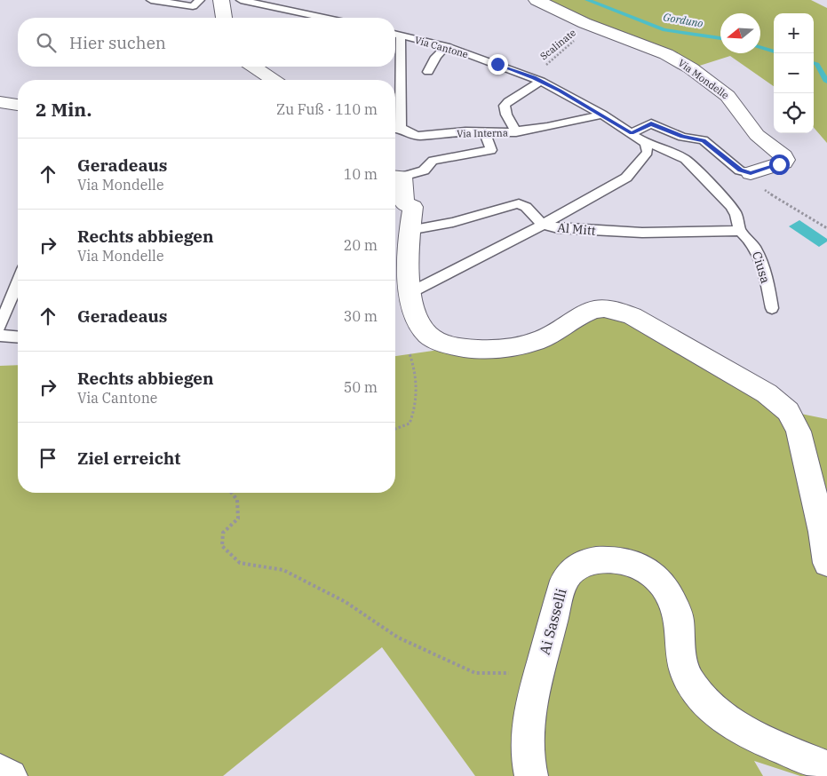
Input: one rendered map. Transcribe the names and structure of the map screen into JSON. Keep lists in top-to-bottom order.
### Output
{
  "streets": {
    "street": ["Via Mondelle", "Ai Sasselli"],
    "lane": [
      "Via Cantone",
      "Via Interna",
      "Al Mitt",
      "Ciusa"
    ],
    "path": ["Scalinate"]
  },
  "crossings": [
    ["Scalinate", "Via Cantone"],
    ["Via Cantone", "Via Interna"],
    ["Via Cantone", "Al Mitt"],
    ["Via Cantone", "Ciusa"],
    ["Al Mitt", "Ciusa"]
  ],
  "water": ["Gorduno"],
  "north": "left",
  "page": {
    "map_buttons": ["+", "−"],
    "search": "Hier suchen",
    "heading": ["2 Min.", "Zu Fuß · 110 m"],
    "list": [
      ["Geradeaus", "Via Mondelle", "10 m"],
      ["Rechts abbiegen", "Via Mondelle", "20 m"],
      ["Geradeaus", "30 m"],
      ["Rechts abbiegen", "Via Cantone", "50 m"],
      "Ziel erreicht"
    ]
  }
}
